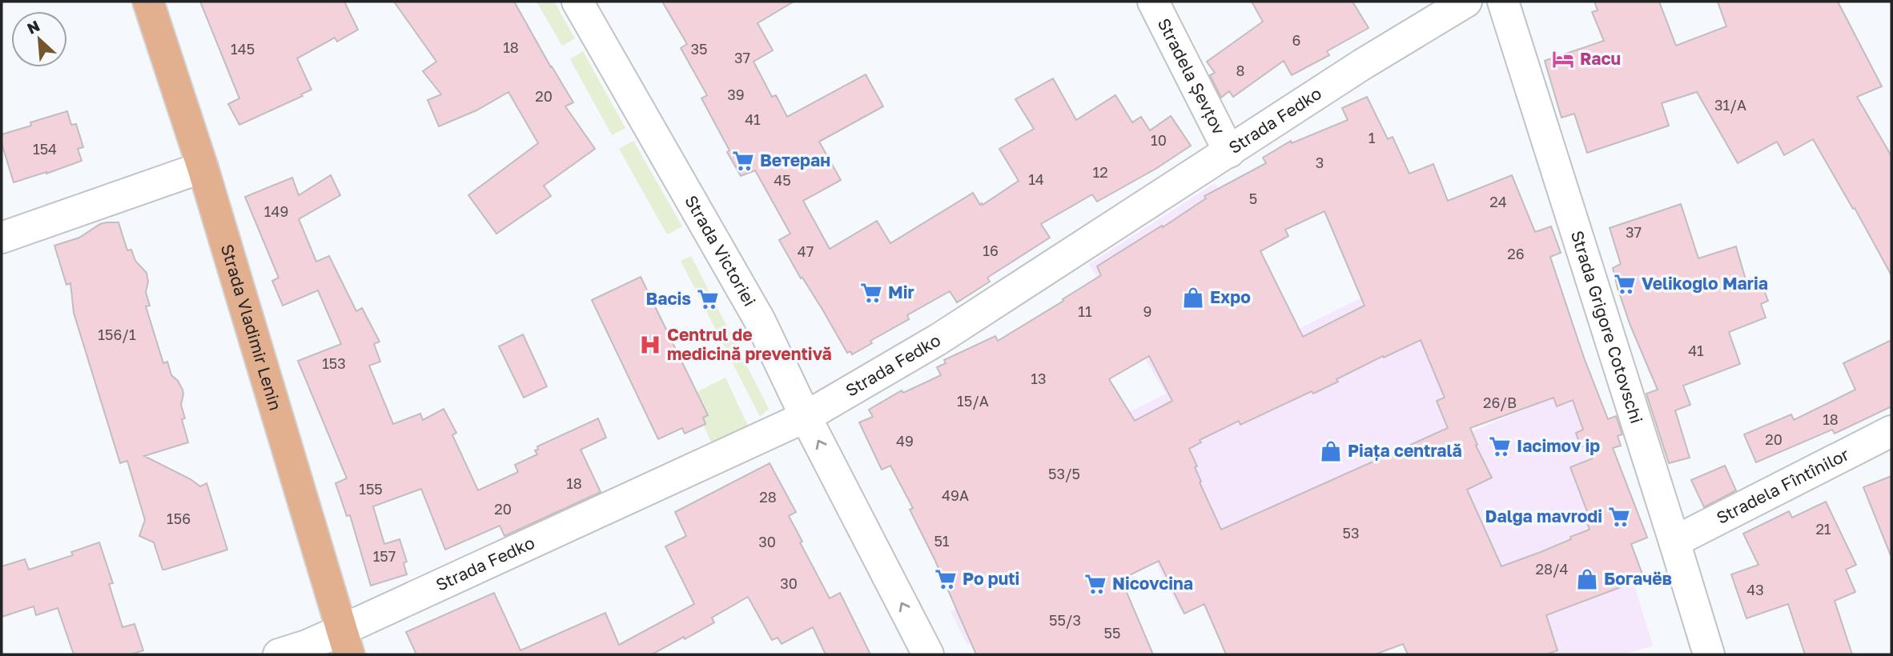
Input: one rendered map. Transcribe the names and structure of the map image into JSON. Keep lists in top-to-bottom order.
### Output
{
  "streets": {
    "main road": ["Strada Vladimir Lenin"],
    "street": [
      "Stradela Șevțov",
      "Strada Fedko",
      "Strada Victoriei",
      "Strada Grigore Cotovschi",
      "Stradela Fîntînilor"
    ]
  },
  "crossings": [
    ["Stradela Șevțov", "Strada Fedko"],
    ["Strada Fedko", "Strada Victoriei"],
    ["Strada Fedko", "Strada Vladimir Lenin"],
    ["Strada Grigore Cotovschi", "Stradela Fîntînilor"]
  ],
  "one_way": ["Strada Victoriei"],
  "places": {
    "hotel": ["Racu"],
    "supermarket": [
      "Ветеран",
      "Velikoglo Maria",
      "Mir",
      "Bacis",
      "Iacimov ip",
      "Dalga mavrodi",
      "Po puti",
      "Nicovcina"
    ],
    "shop": ["Expo", "Piața centrală", "Богачёв"],
    "hospital": ["Centrul de medicină preventivă"]
  },
  "house_numbers": [
    "6",
    "18",
    "145",
    "35",
    "37",
    "8",
    "39",
    "20",
    "31/A",
    "41",
    "1",
    "10",
    "154",
    "3",
    "12",
    "14",
    "45",
    "5",
    "24",
    "149",
    "37",
    "16",
    "47",
    "26",
    "11",
    "9",
    "156/1",
    "41",
    "153",
    "13",
    "15/A",
    "26/B",
    "18",
    "20",
    "49",
    "53/5",
    "18",
    "155",
    "49A",
    "28",
    "20",
    "156",
    "21",
    "53",
    "51",
    "30",
    "157",
    "28/4",
    "30",
    "43",
    "55/3",
    "55"
  ],
  "north": "top left"
}
